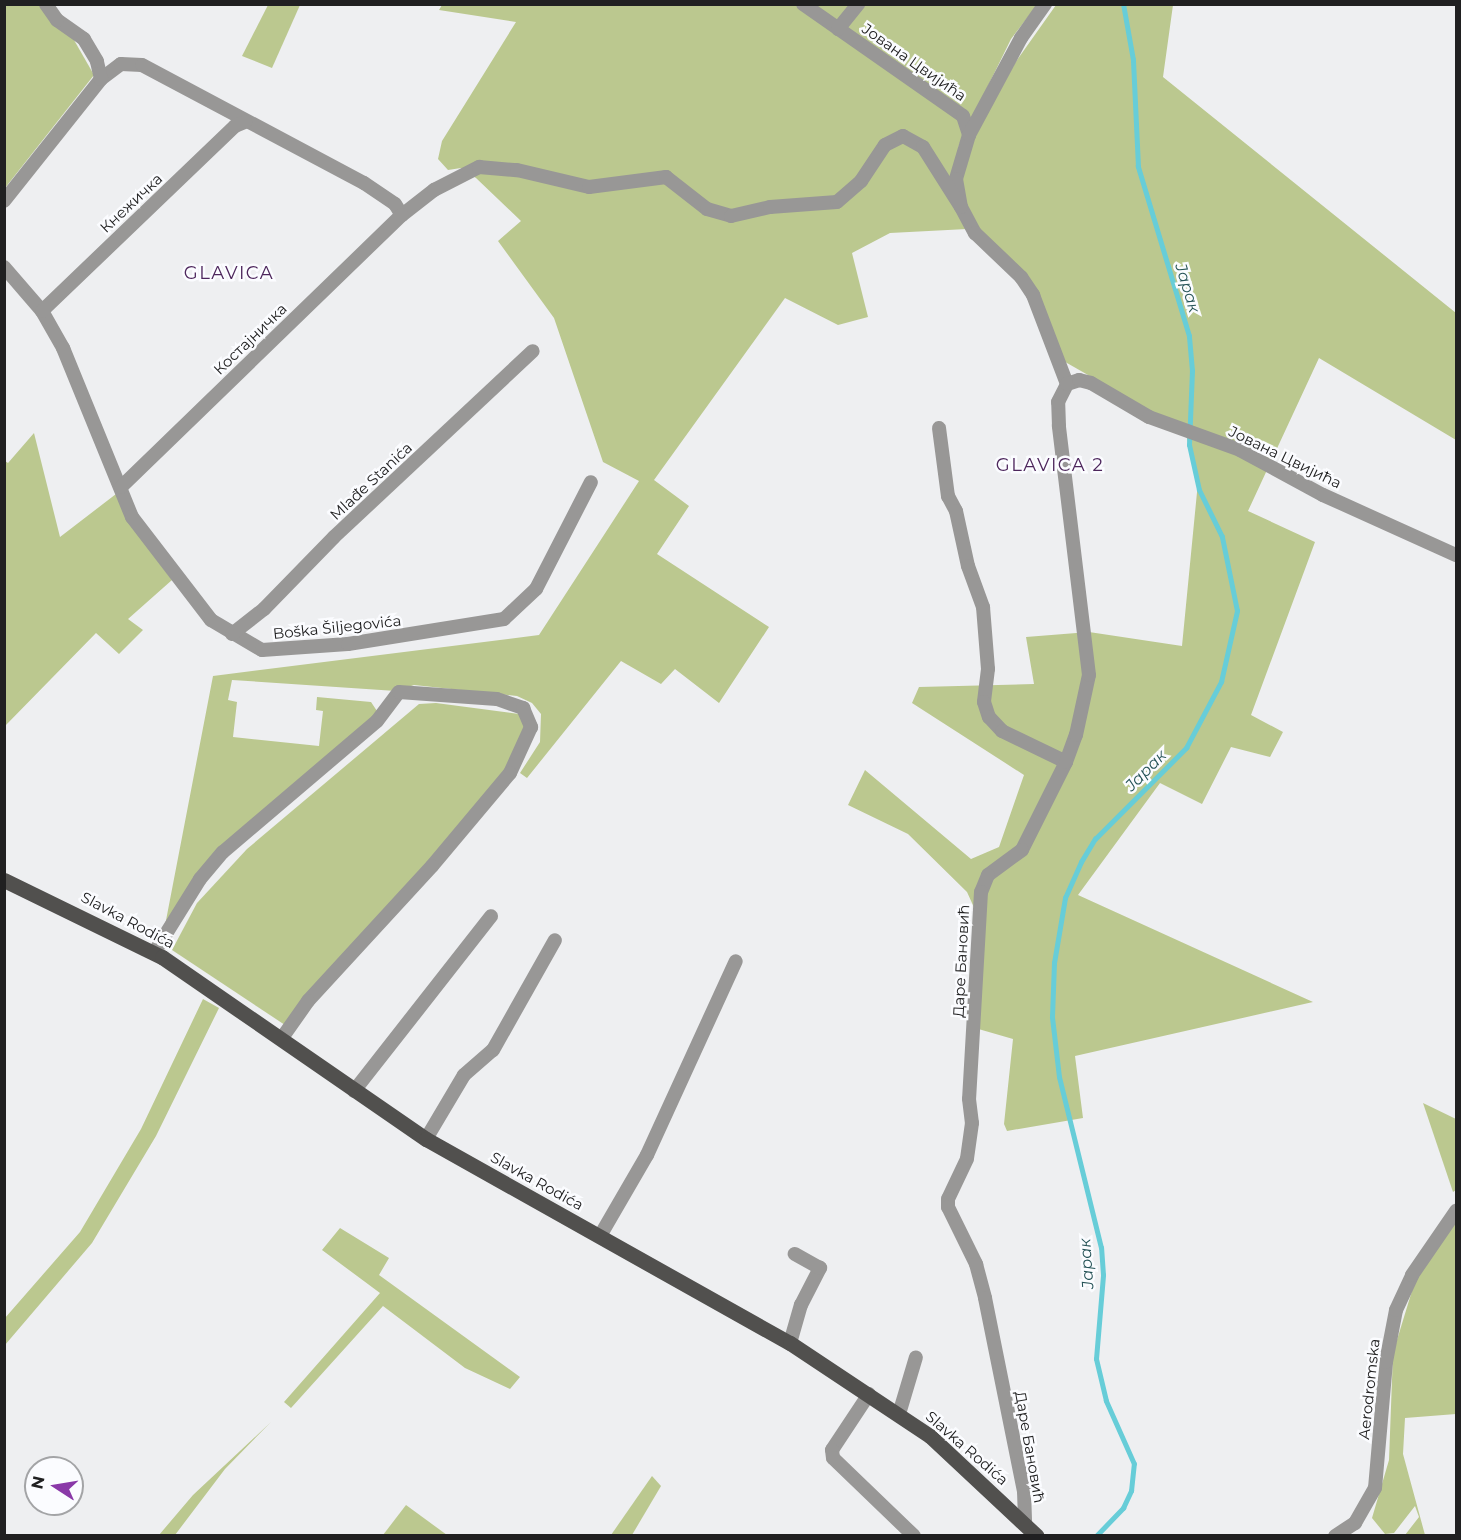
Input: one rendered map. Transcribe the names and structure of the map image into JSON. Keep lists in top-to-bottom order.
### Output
{
  "streets": {
    "main road": ["Slavka Rodića"],
    "street": [
      "Јована Цвијића",
      "Кнежичка",
      "Костајничка",
      "Mlađe Stanića",
      "Boška Šiljegovića",
      "Даре Бановић",
      "Aerodromska"
    ]
  },
  "crossings": [
    ["Јована Цвијића", "Даре Бановић"],
    ["Кнежичка", "Boška Šiljegovića"],
    ["Костајничка", "Boška Šiljegovića"],
    ["Mlađe Stanića", "Boška Šiljegovića"],
    ["Slavka Rodića", "Даре Бановић"]
  ],
  "districts": ["GLAVICA", "GLAVICA 2"],
  "water": ["Јарак"],
  "north": "left"
}
